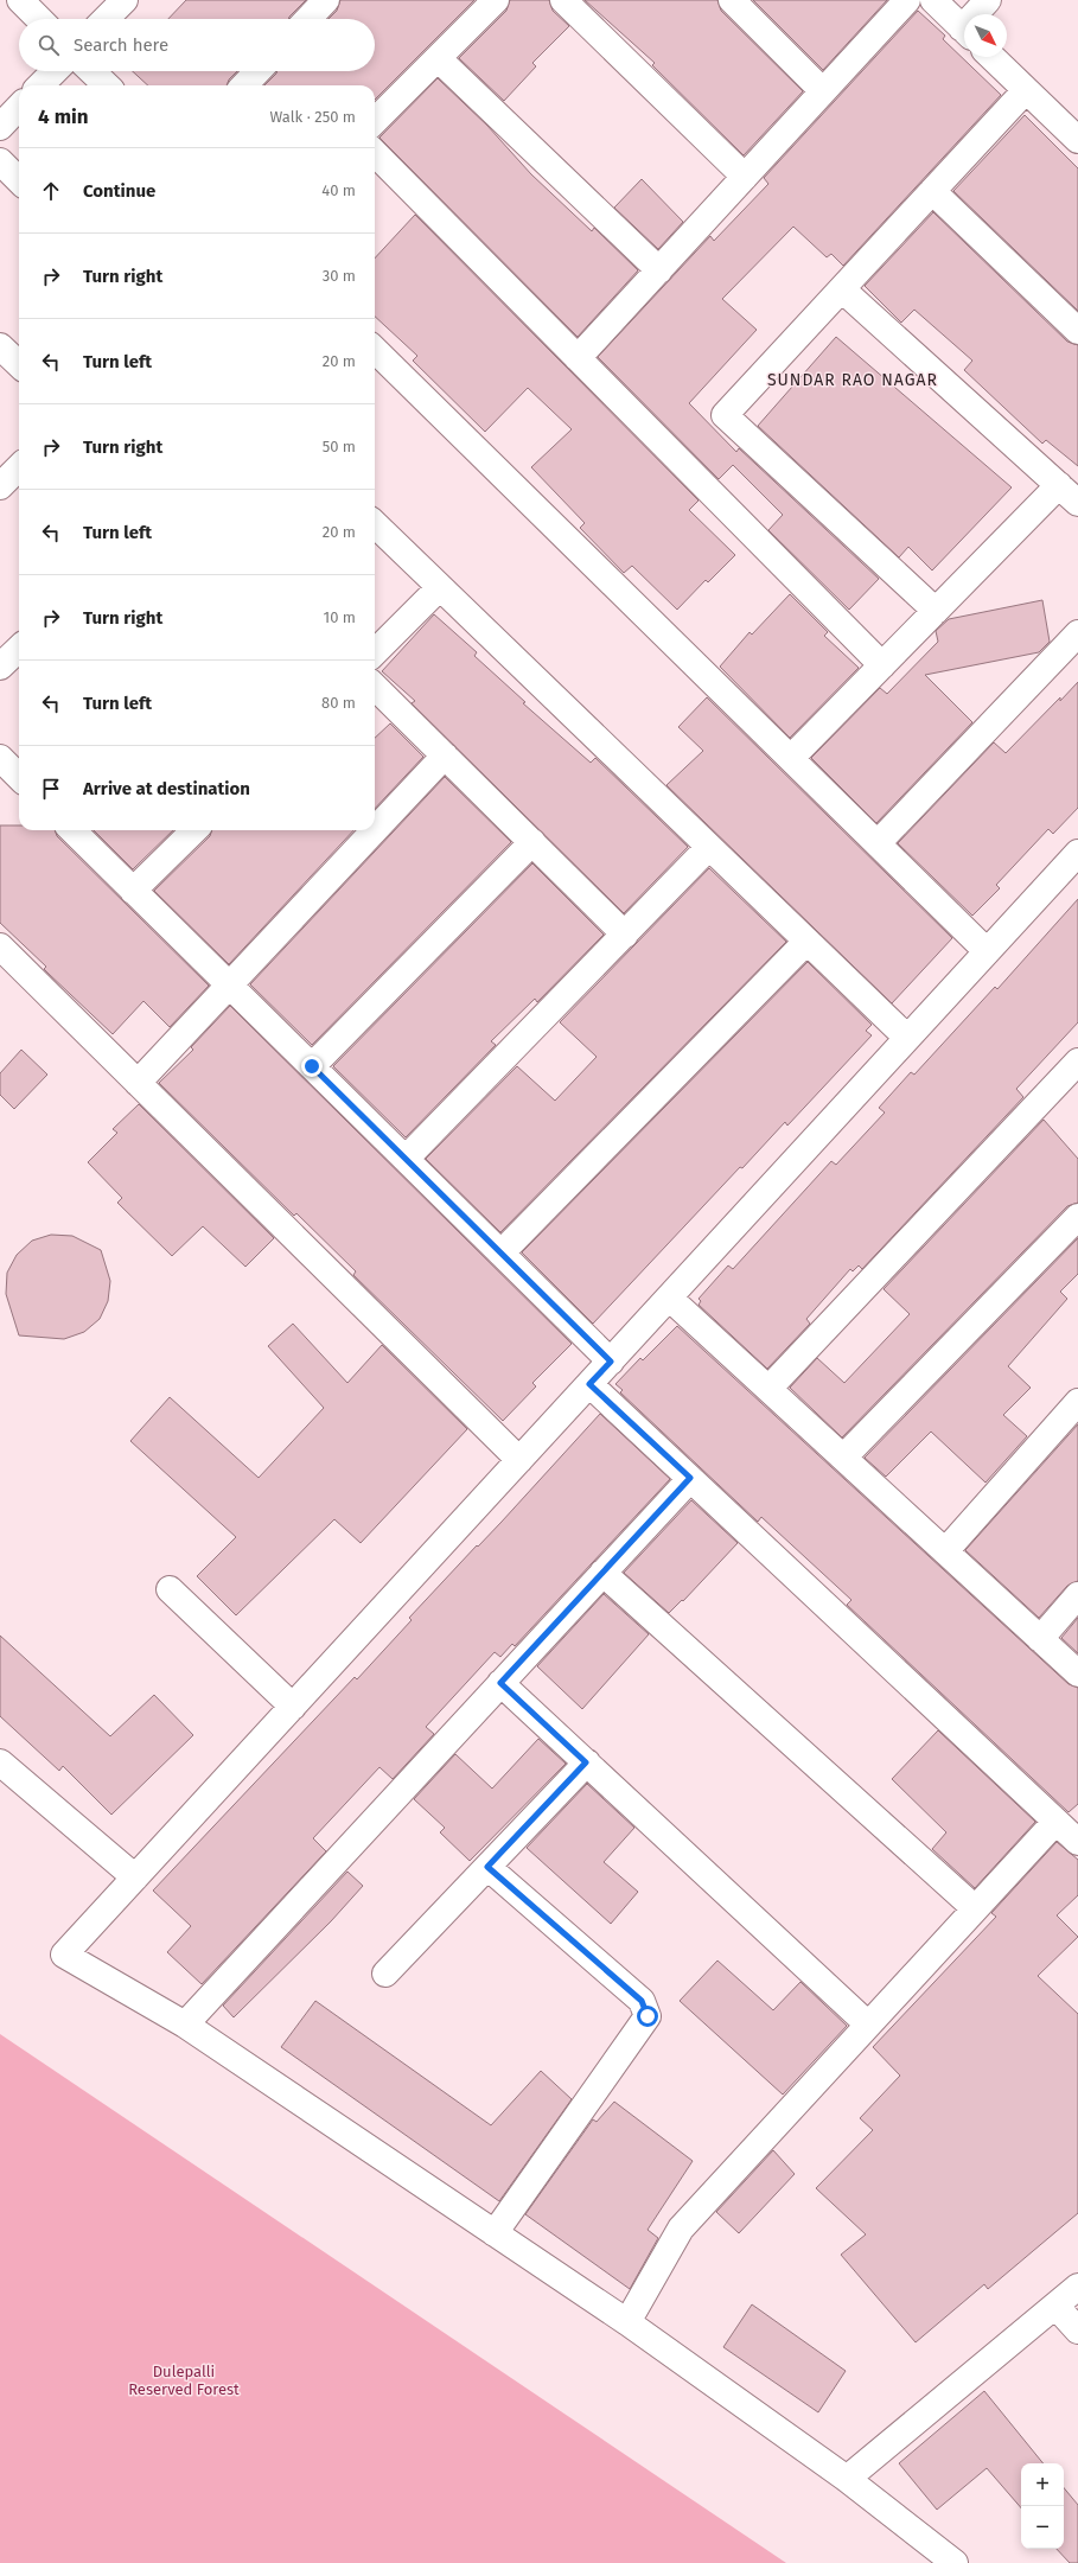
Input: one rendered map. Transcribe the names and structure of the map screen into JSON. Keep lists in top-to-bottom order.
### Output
{
  "districts": ["SUNDAR RAO NAGAR"],
  "parks": ["Dulepalli Reserved Forest"],
  "north": "bottom right",
  "page": {
    "search": "Search here",
    "heading": ["4 min", "Walk · 250 m"],
    "list": [
      ["Continue", "40 m"],
      ["Turn right", "30 m"],
      ["Turn left", "20 m"],
      ["Turn right", "50 m"],
      ["Turn left", "20 m"],
      ["Turn right", "10 m"],
      ["Turn left", "80 m"],
      "Arrive at destination"
    ],
    "map_buttons": ["+", "−"]
  }
}
